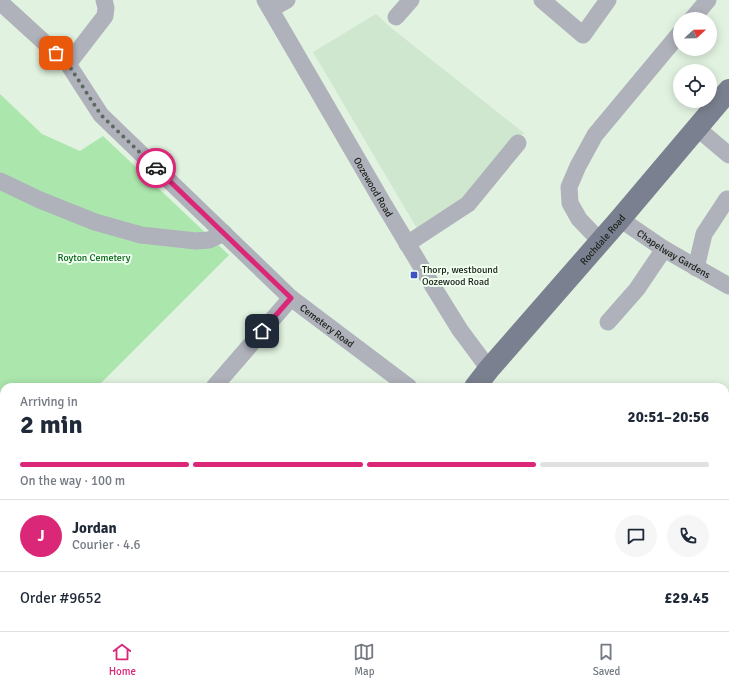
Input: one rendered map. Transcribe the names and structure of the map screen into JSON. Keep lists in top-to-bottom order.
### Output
{
  "streets": {
    "main road": ["Rochdale Road"],
    "street": ["Oozewood Road", "Chapelway Gardens", "Cemetery Road"]
  },
  "crossings": [
    ["Oozewood Road", "Rochdale Road"],
    ["Rochdale Road", "Chapelway Gardens"]
  ],
  "parks": ["Royton Cemetery"],
  "places": {
    "transit": ["Thorp, westbound Oozewood Road"]
  },
  "north": "right",
  "page": {
    "heading": ["2 min", "Arriving in", "20:51–20:56"],
    "panel": [
      "Jordan",
      "Courier · 4.6",
      "Order #9652",
      "£29.45"
    ],
    "bar": "On the way · 100 m",
    "round": "J",
    "tabs": ["Home", "Map", "Saved"]
  }
}
